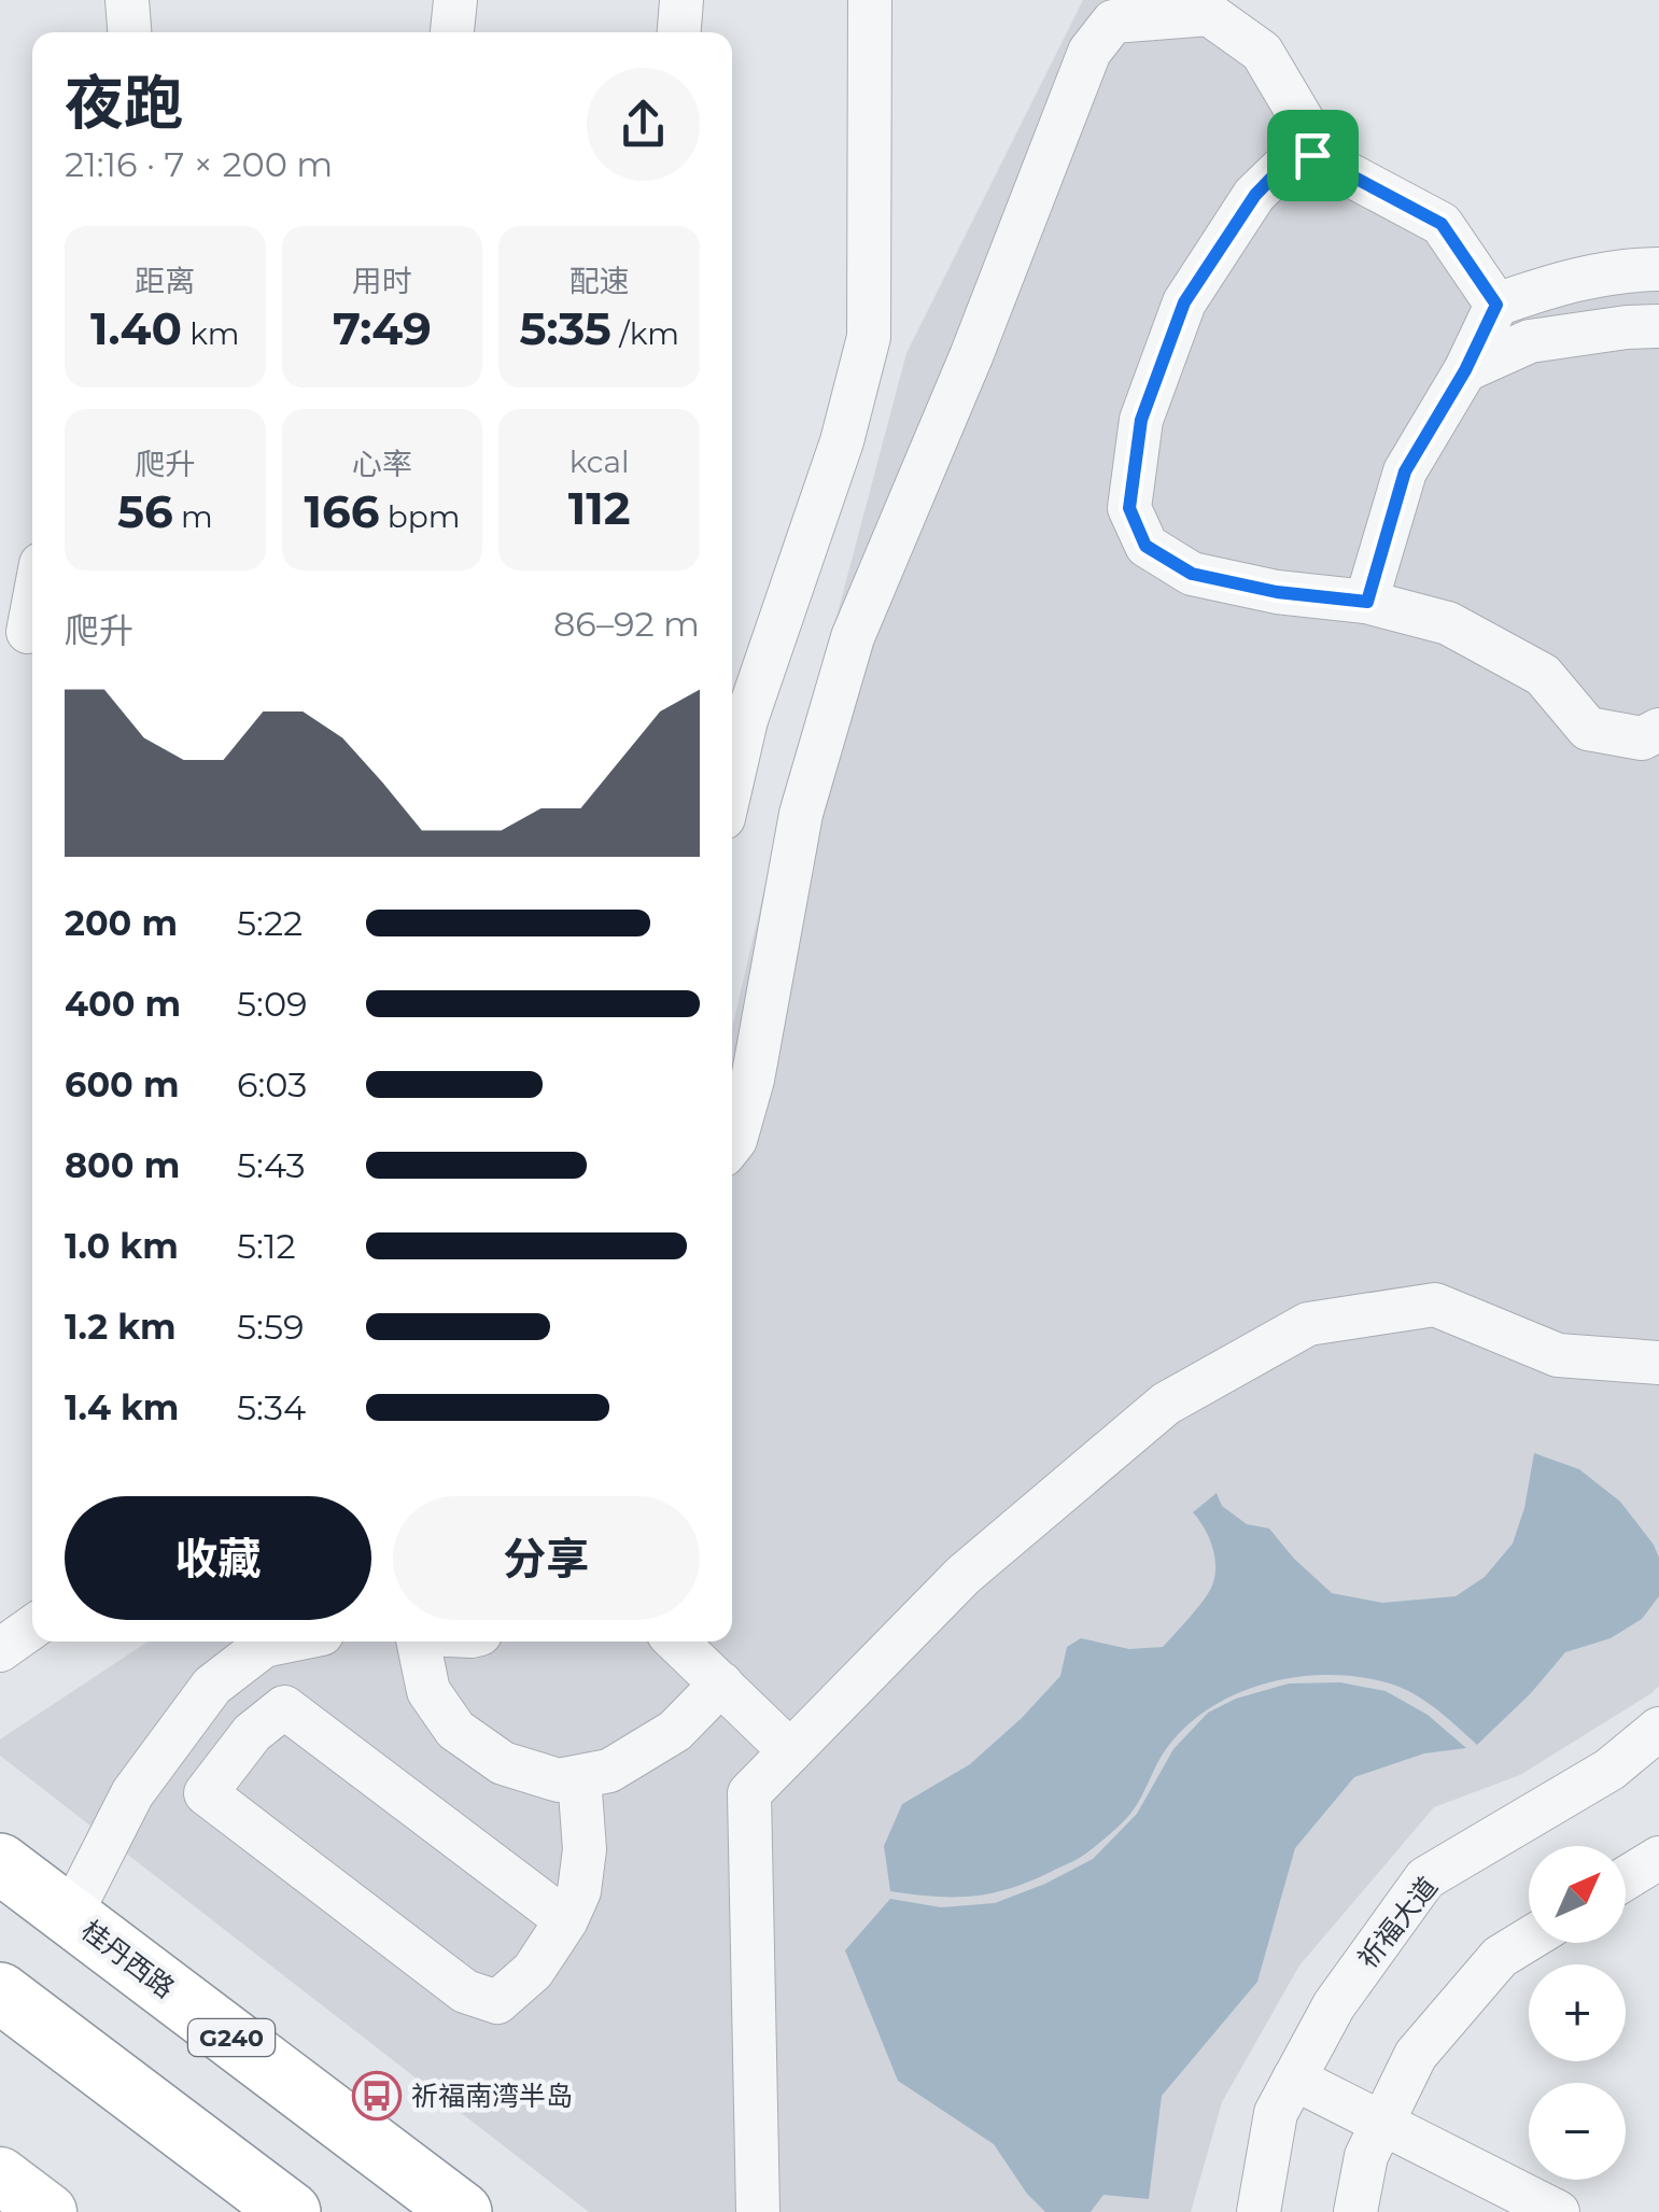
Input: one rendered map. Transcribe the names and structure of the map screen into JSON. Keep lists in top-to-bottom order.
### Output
{
  "streets": {
    "highway": ["桂丹西路", "G240"],
    "street": ["祈福大道"]
  },
  "places": {
    "bus stop": ["祈福南湾半岛"]
  },
  "north": "top right",
  "page": {
    "heading": ["夜跑", "21:16 · 7 × 200 m"],
    "stats": [
      ["距离", "1.40 km"],
      ["用时", "7:49"],
      ["配速", "5:35 /km"],
      ["爬升", "56 m"],
      ["心率", "166 bpm"],
      ["kcal", "112"]
    ],
    "chart": ["爬升", "86–92 m"],
    "list": [
      {
        "name": "200 m",
        "note": "5:22"
      },
      {
        "name": "400 m",
        "note": "5:09"
      },
      {
        "name": "600 m",
        "note": "6:03"
      },
      {
        "name": "800 m",
        "note": "5:43"
      },
      {
        "name": "1.0 km",
        "note": "5:12"
      },
      {
        "name": "1.2 km",
        "note": "5:59"
      },
      {
        "name": "1.4 km",
        "note": "5:34"
      }
    ],
    "buttons": ["收藏", "分享"],
    "map_buttons": ["+", "−"]
  }
}
